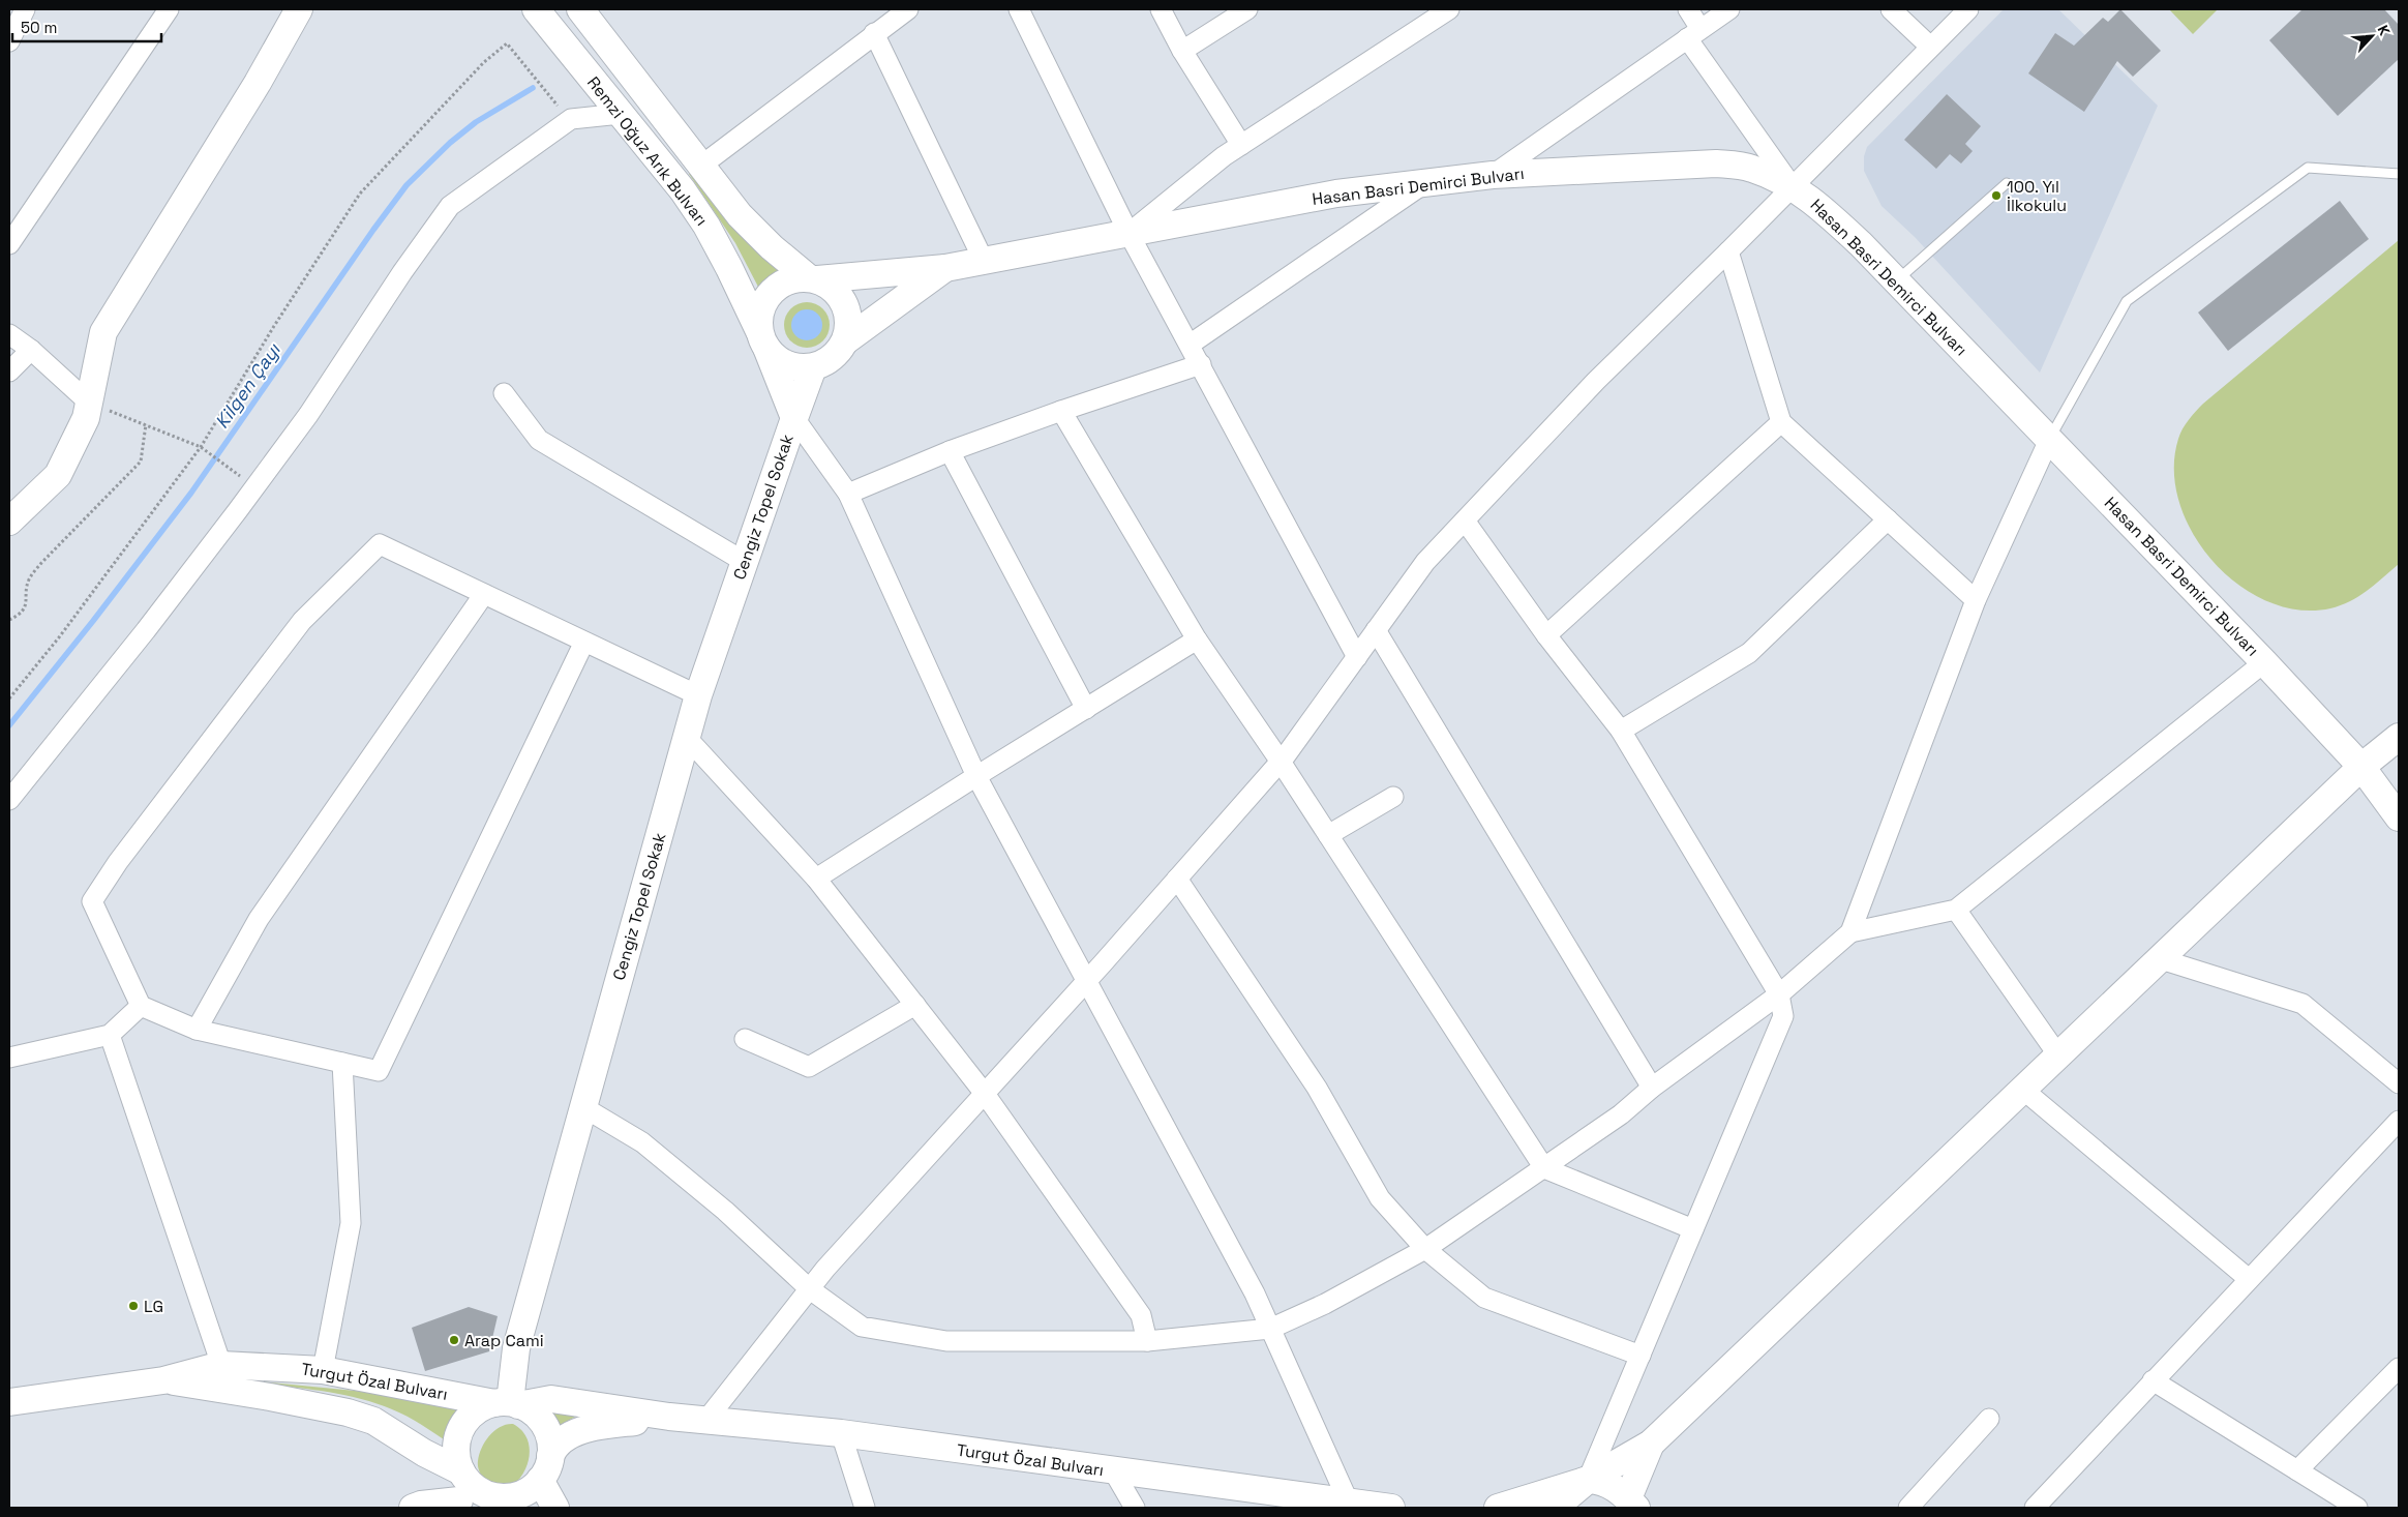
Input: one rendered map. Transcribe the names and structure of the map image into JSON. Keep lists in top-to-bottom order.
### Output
{
  "streets": {
    "main road": [
      "Remzi Oğuz Arık Bulvarı",
      "Hasan Basri Demirci Bulvarı",
      "Cengiz Topel Sokak",
      "Turgut Özal Bulvarı"
    ]
  },
  "crossings": [
    ["Remzi Oğuz Arık Bulvarı", "Hasan Basri Demirci Bulvarı"],
    ["Remzi Oğuz Arık Bulvarı", "Cengiz Topel Sokak"],
    ["Hasan Basri Demirci Bulvarı", "Cengiz Topel Sokak"],
    ["Cengiz Topel Sokak", "Turgut Özal Bulvarı"]
  ],
  "water": ["Kilgen Çayı"],
  "places": ["100. Yıl İlkokulu", "LG", "Arap Cami"],
  "scale_bar": "50 m",
  "north": "top right"
}
